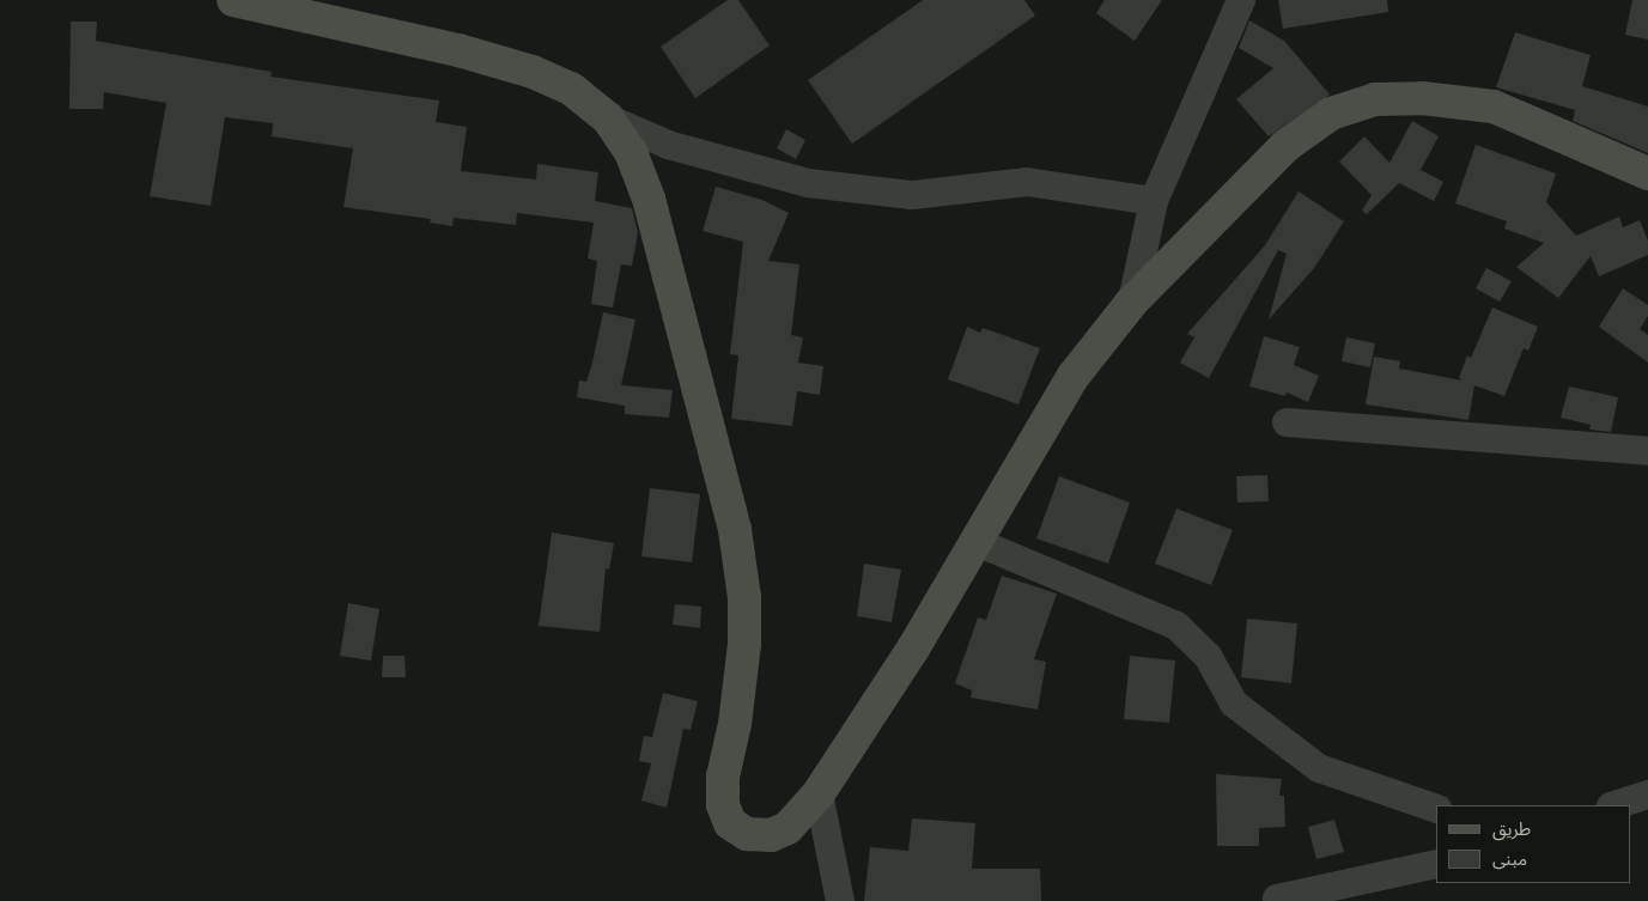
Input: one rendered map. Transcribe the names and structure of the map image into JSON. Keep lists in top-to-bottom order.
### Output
{
  "legend": ["طريق", "مبنى"]
}
